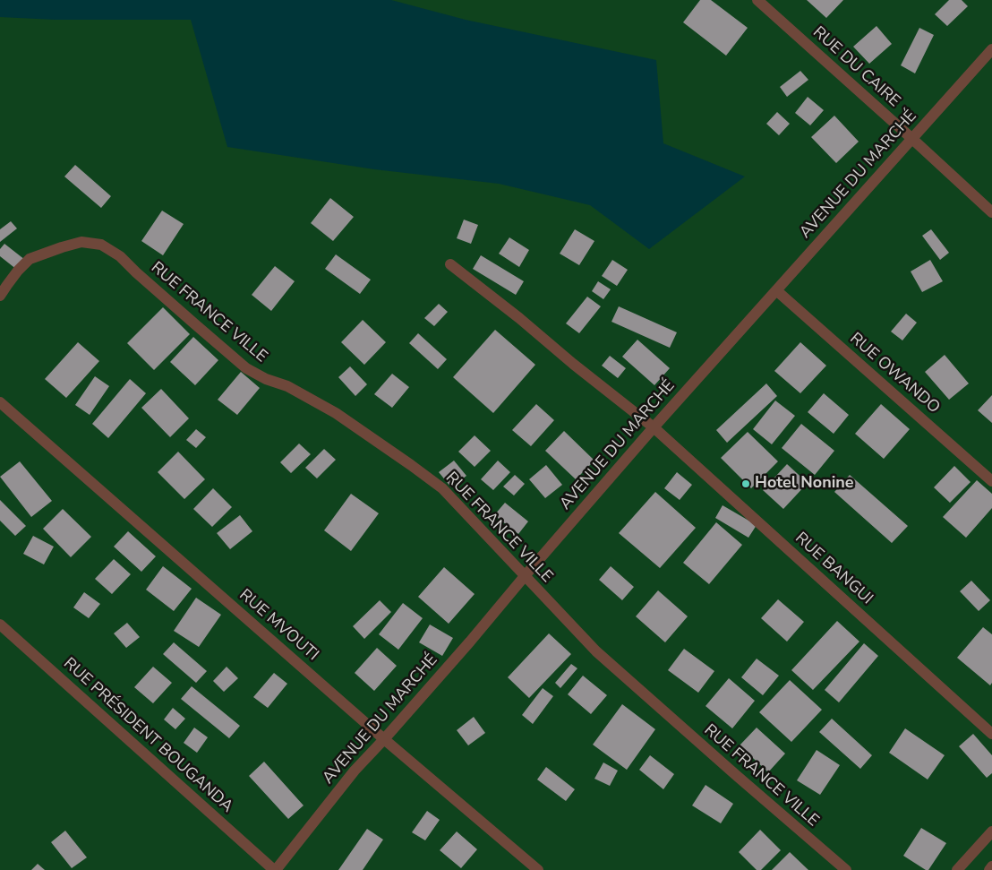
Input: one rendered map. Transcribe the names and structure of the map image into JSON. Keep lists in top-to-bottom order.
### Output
{
  "streets": {
    "street": [
      "RUE DU CAIRE",
      "AVENUE DU MARCHÉ",
      "RUE FRANCE VILLE",
      "RUE OWANDO",
      "RUE BANGUI",
      "RUE MVOUTI",
      "RUE PRÉSIDENT BOUGANDA"
    ]
  },
  "crossings": [
    ["RUE DU CAIRE", "AVENUE DU MARCHÉ"],
    ["AVENUE DU MARCHÉ", "RUE FRANCE VILLE"],
    ["AVENUE DU MARCHÉ", "RUE OWANDO"],
    ["AVENUE DU MARCHÉ", "RUE BANGUI"],
    ["AVENUE DU MARCHÉ", "RUE MVOUTI"],
    ["AVENUE DU MARCHÉ", "RUE PRÉSIDENT BOUGANDA"]
  ],
  "places": ["Hotel Nonine"]
}
